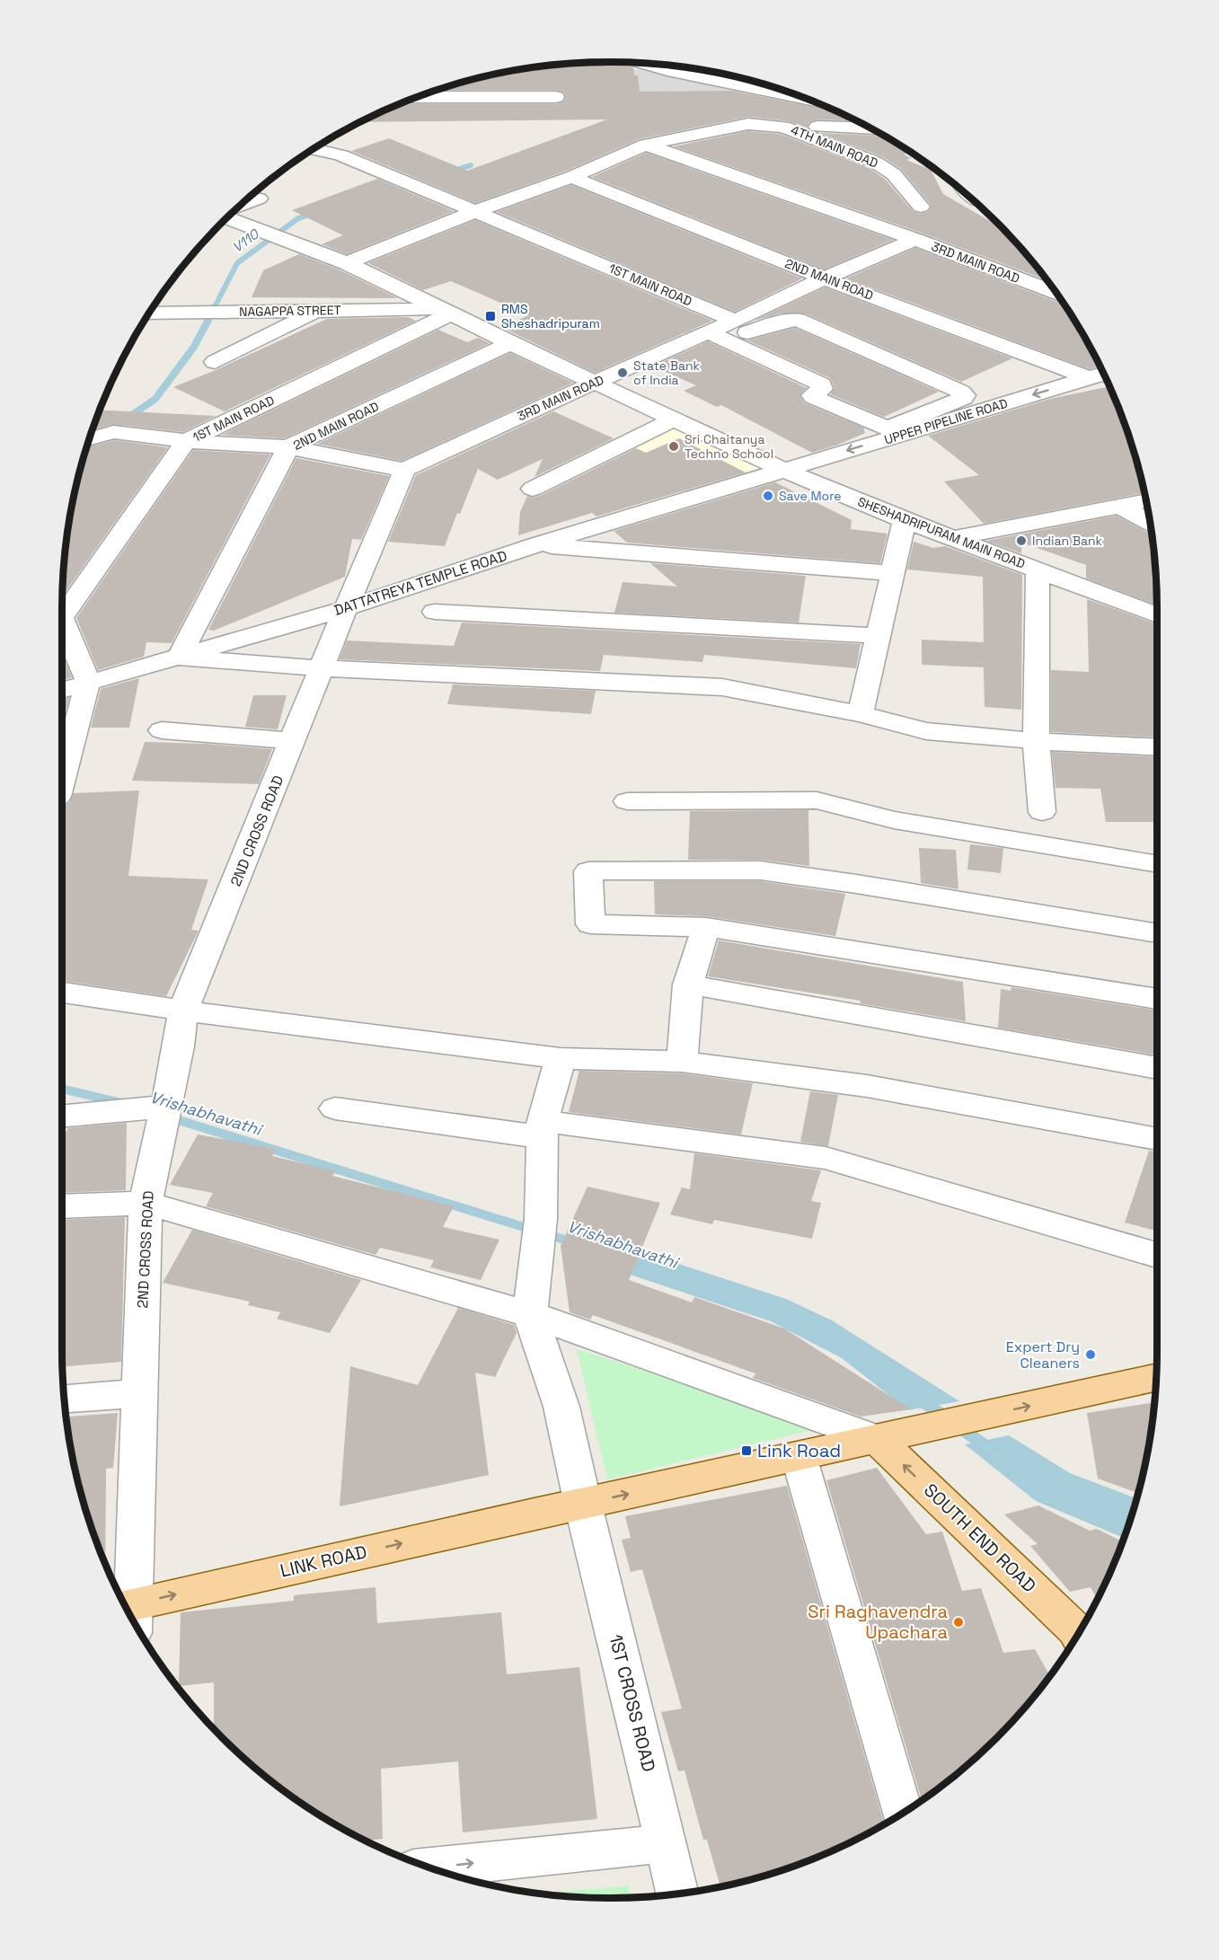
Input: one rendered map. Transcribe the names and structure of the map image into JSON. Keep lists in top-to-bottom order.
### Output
{
  "streets": {
    "main road": ["SOUTH END ROAD", "LINK ROAD"],
    "street": [
      "4TH MAIN ROAD",
      "3RD MAIN ROAD",
      "2ND MAIN ROAD",
      "1ST MAIN ROAD",
      "NAGAPPA STREET",
      "UPPER PIPELINE ROAD",
      "SHESHADRIPURAM MAIN ROAD",
      "DATTATREYA TEMPLE ROAD",
      "2ND CROSS ROAD",
      "1ST CROSS ROAD"
    ]
  },
  "crossings": [
    ["4TH MAIN ROAD", "3RD MAIN ROAD"],
    ["4TH MAIN ROAD", "2ND MAIN ROAD"],
    ["4TH MAIN ROAD", "1ST MAIN ROAD"],
    ["4TH MAIN ROAD", "SHESHADRIPURAM MAIN ROAD"],
    ["3RD MAIN ROAD", "2ND MAIN ROAD"],
    ["3RD MAIN ROAD", "1ST MAIN ROAD"],
    ["3RD MAIN ROAD", "SHESHADRIPURAM MAIN ROAD"],
    ["2ND MAIN ROAD", "UPPER PIPELINE ROAD"],
    ["2ND MAIN ROAD", "SHESHADRIPURAM MAIN ROAD"],
    ["2ND MAIN ROAD", "DATTATREYA TEMPLE ROAD"],
    ["1ST MAIN ROAD", "NAGAPPA STREET"],
    ["1ST MAIN ROAD", "SHESHADRIPURAM MAIN ROAD"],
    ["NAGAPPA STREET", "SHESHADRIPURAM MAIN ROAD"],
    ["UPPER PIPELINE ROAD", "SHESHADRIPURAM MAIN ROAD"],
    ["UPPER PIPELINE ROAD", "DATTATREYA TEMPLE ROAD"],
    ["SHESHADRIPURAM MAIN ROAD", "DATTATREYA TEMPLE ROAD"],
    ["DATTATREYA TEMPLE ROAD", "2ND CROSS ROAD"],
    ["SOUTH END ROAD", "LINK ROAD"],
    ["LINK ROAD", "1ST CROSS ROAD"]
  ],
  "one_way": ["SOUTH END ROAD", "LINK ROAD"],
  "water": ["V110", "Vrishabhavathi"],
  "places": {
    "transit": ["RMS Sheshadripuram", "Link Road"],
    "other": [
      "State Bank of India",
      "Sri Chaitanya Techno School",
      "Save More",
      "Indian Bank",
      "Expert Dry Cleaners",
      "Sri Raghavendra Upachara"
    ]
  }
}
